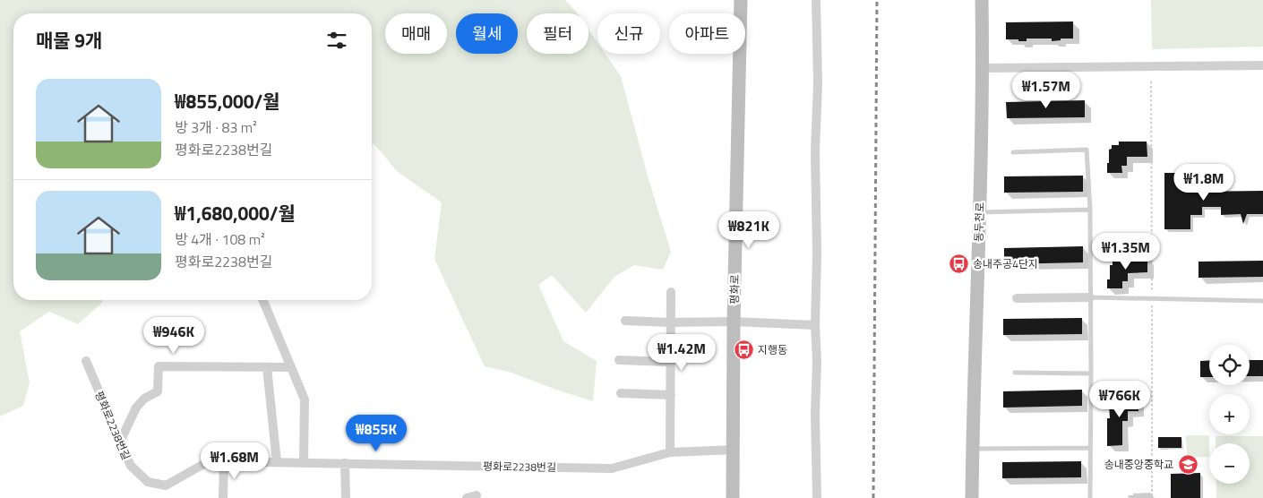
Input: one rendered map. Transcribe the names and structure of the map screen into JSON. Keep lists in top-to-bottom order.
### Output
{
  "streets": {
    "street": ["동두천로", "평화로", "평화로2238번길"]
  },
  "crossings": [
    ["평화로", "평화로2238번길"]
  ],
  "places": {
    "bus stop": ["송내주공4단지", "지행동"],
    "school or university": ["송내중앙중학교"]
  },
  "page": {
    "chip": [
      "매매",
      "월세",
      "필터",
      "신규",
      "아파트"
    ],
    "heading": "매물 9개",
    "list": [
      {
        "name": "₩855,000/월",
        "note": "방 3개 · 83 m² · 평화로2238번길"
      },
      {
        "name": "₩1,680,000/월",
        "note": "방 4개 · 108 m² · 평화로2238번길"
      }
    ],
    "price": [
      "₩1.57M",
      "₩1.8M",
      "₩821K",
      "₩1.35M",
      "₩946K",
      "₩1.42M",
      "₩766K",
      "₩855K",
      "₩1.68M"
    ],
    "map_buttons": ["+", "−"]
  }
}
